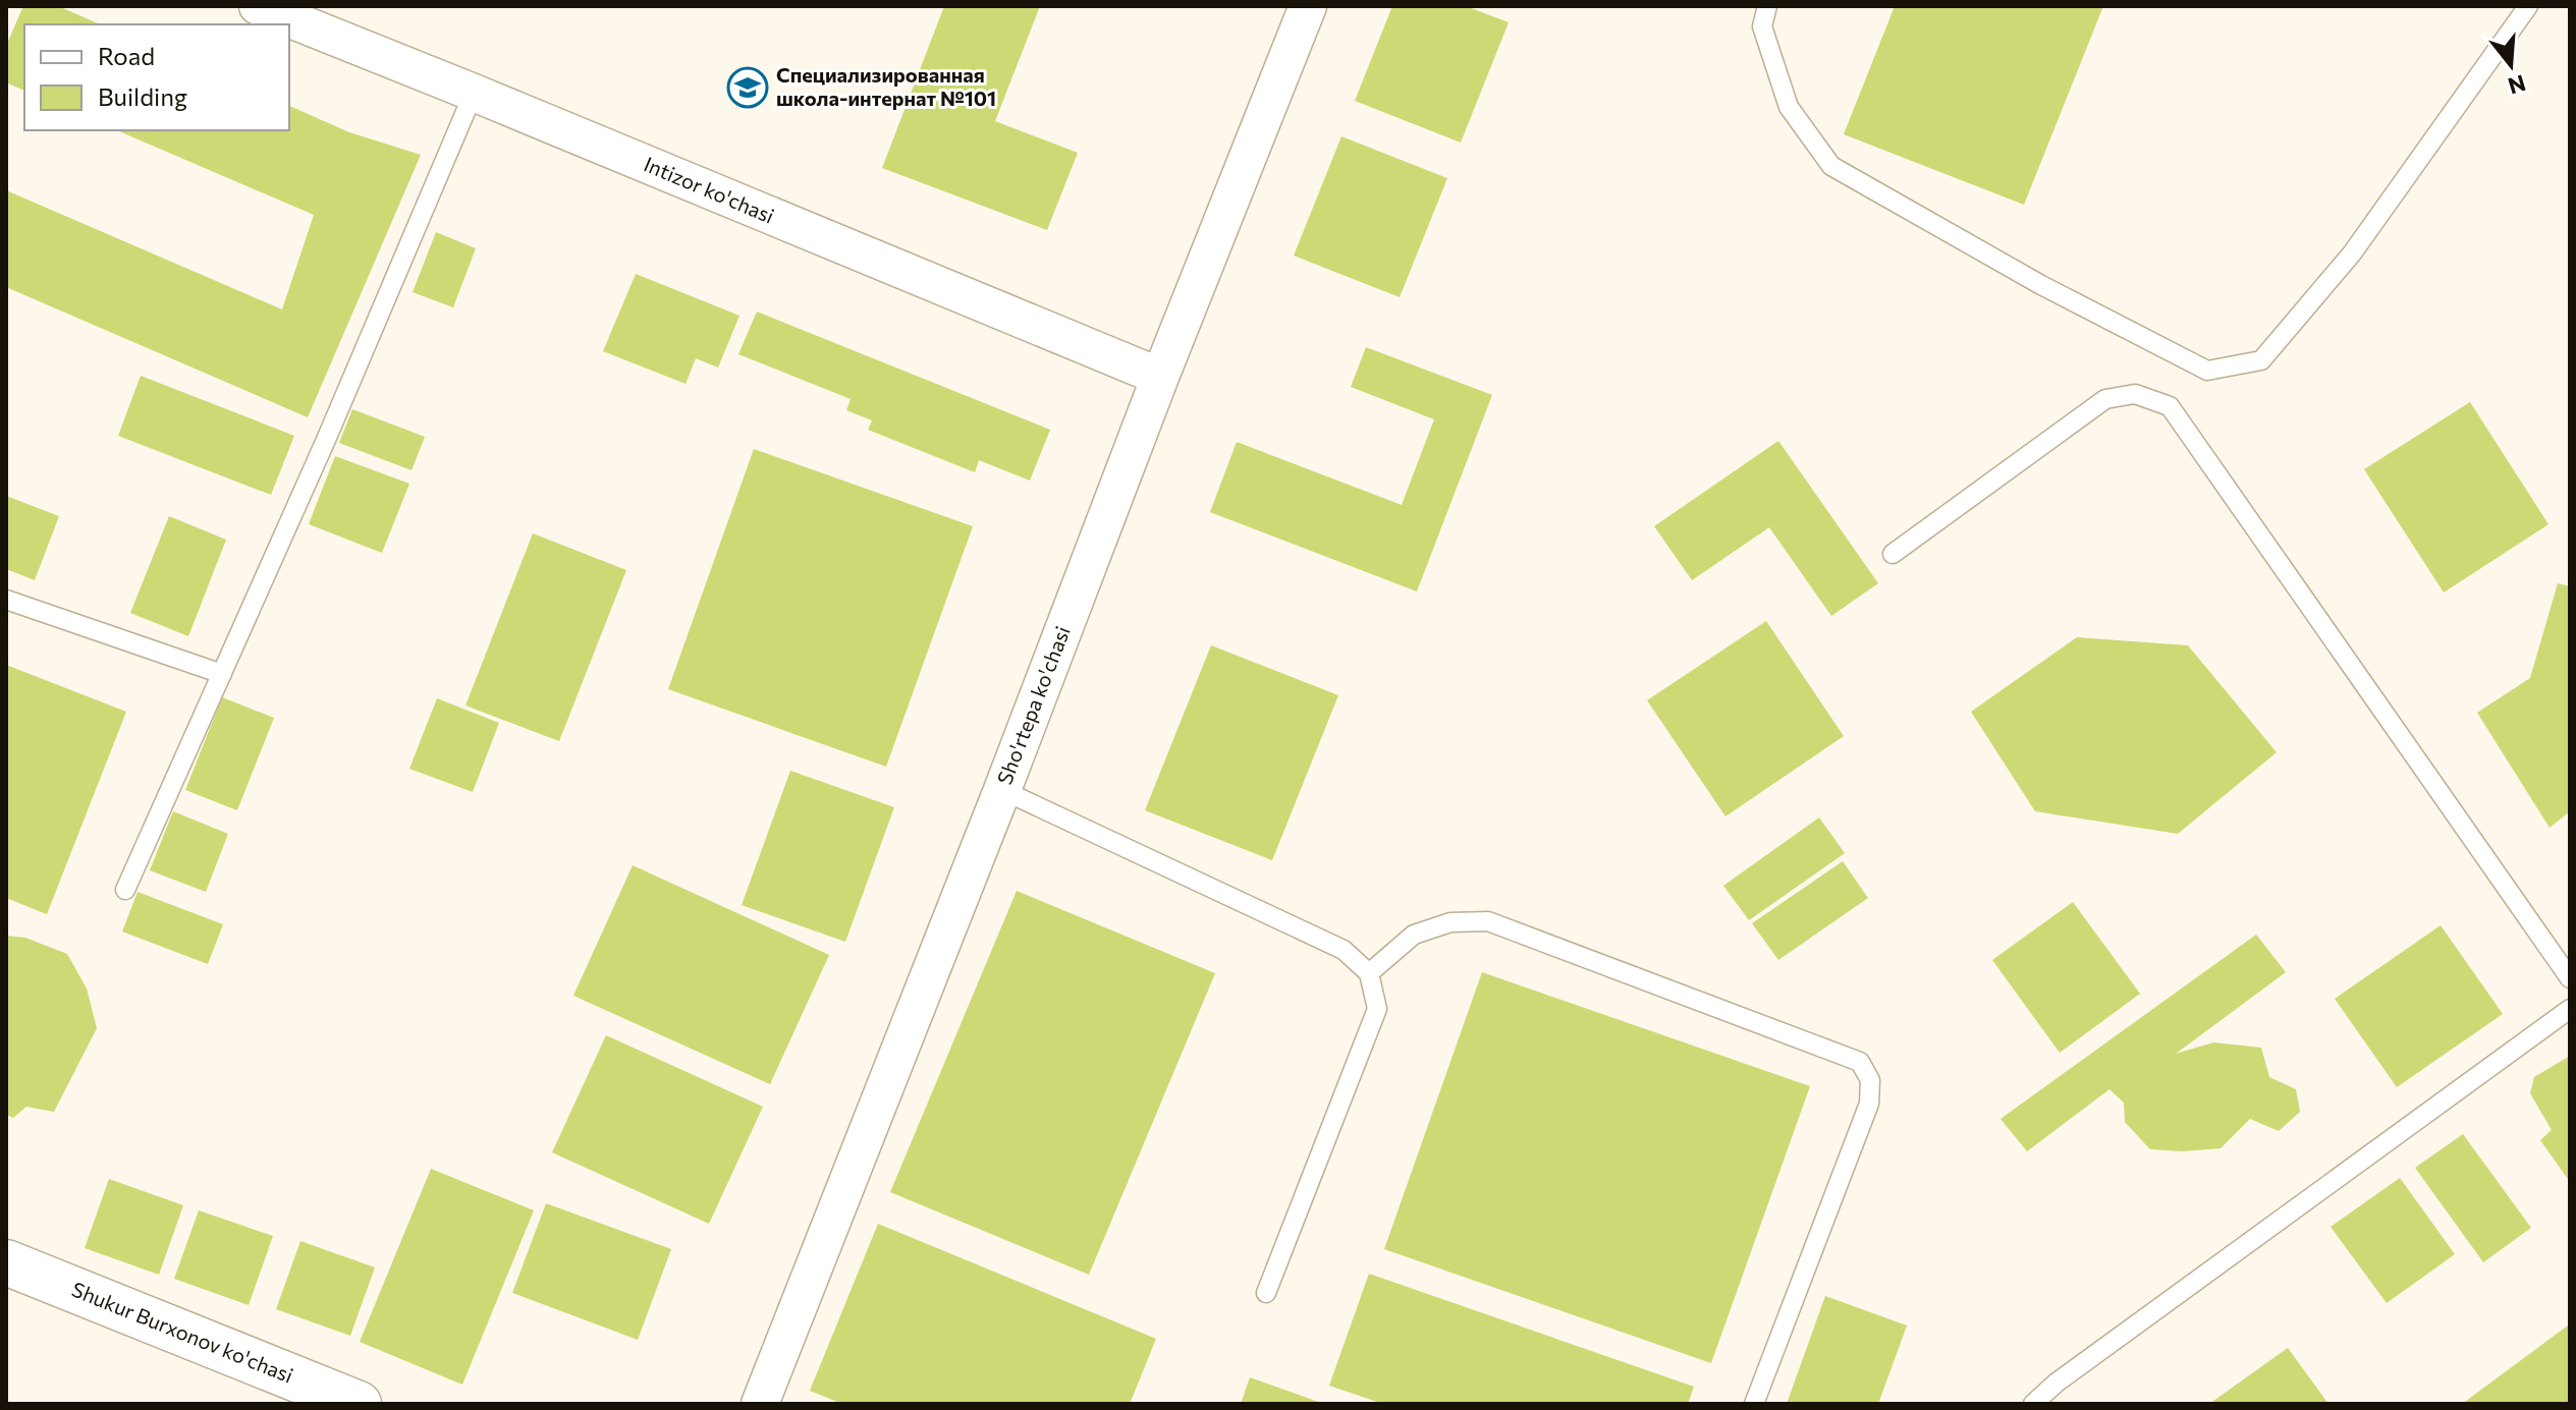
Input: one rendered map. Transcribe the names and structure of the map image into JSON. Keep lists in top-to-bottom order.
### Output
{
  "streets": {
    "street": ["Intizor ko'chasi", "Sho'rtepa ko'chasi", "Shukur Burxonov ko'chasi"]
  },
  "crossings": [
    ["Intizor ko'chasi", "Sho'rtepa ko'chasi"]
  ],
  "places": {
    "school or university": ["Специализированная школа-интернат №101"]
  },
  "legend": ["Road", "Building"],
  "north": "bottom"
}
